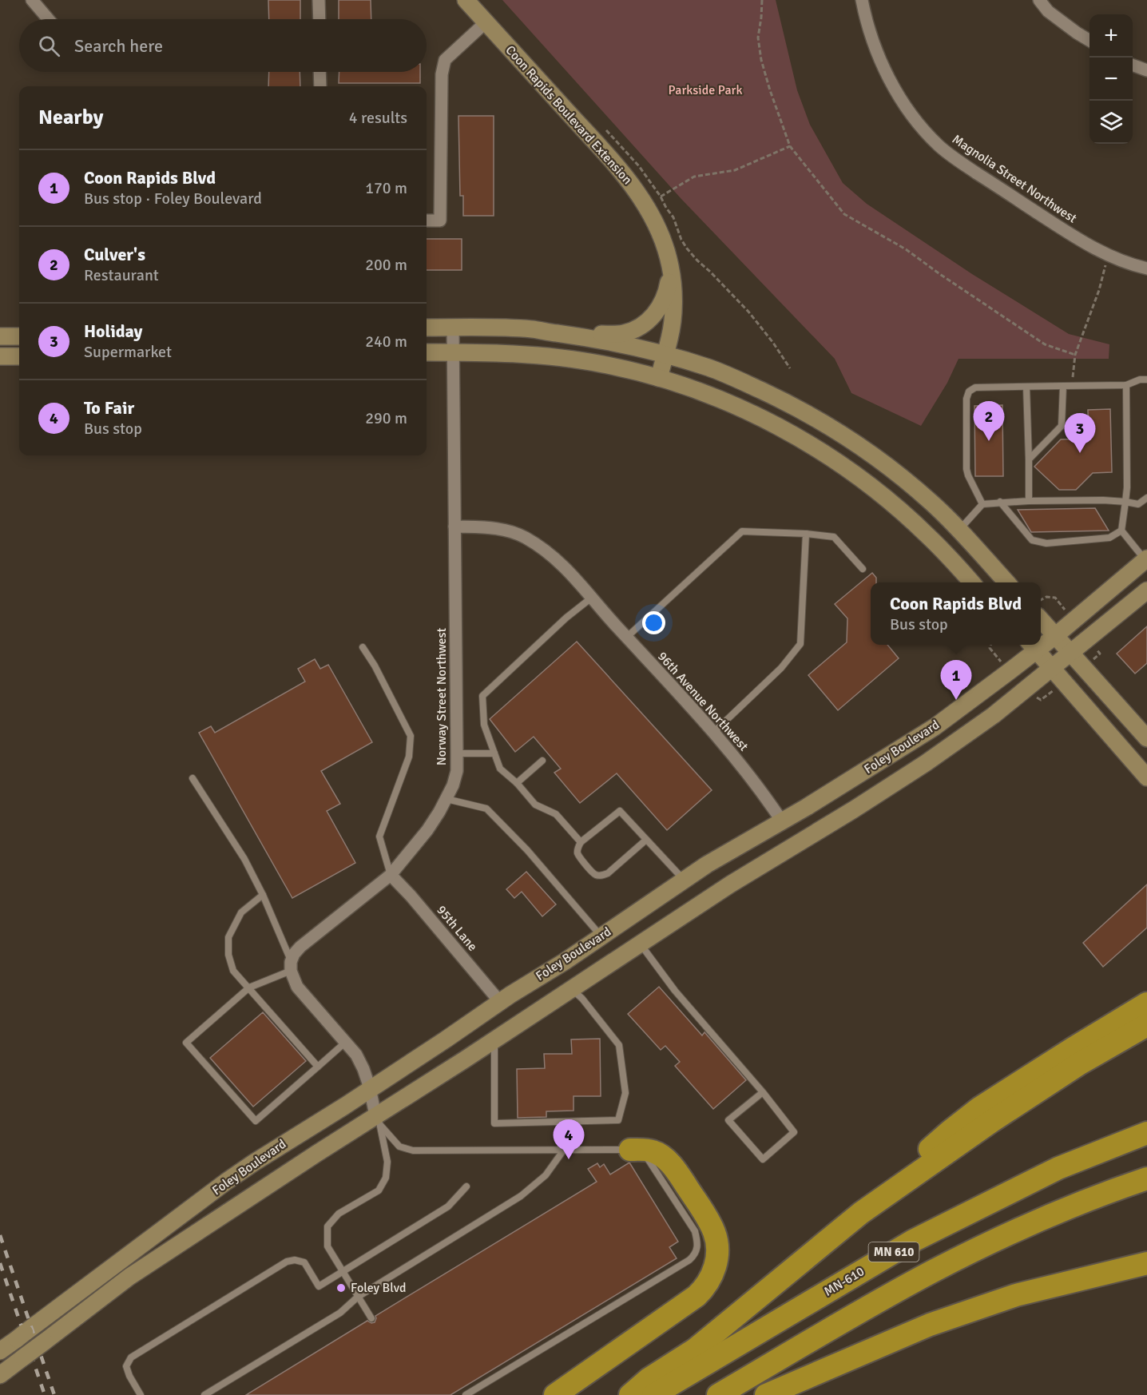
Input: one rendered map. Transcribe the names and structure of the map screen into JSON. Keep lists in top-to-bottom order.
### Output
{
  "streets": {
    "highway": ["MN 610", "MN-610"],
    "main road": ["Coon Rapids Boulevard Extension", "Foley Boulevard"],
    "street": [
      "Magnolia Street Northwest",
      "Norway Street Northwest",
      "96th Avenue Northwest",
      "95th Lane"
    ]
  },
  "crossings": [
    ["Norway Street Northwest", "96th Avenue Northwest"],
    ["Norway Street Northwest", "95th Lane"],
    ["96th Avenue Northwest", "Foley Boulevard"],
    ["Foley Boulevard", "95th Lane"]
  ],
  "parks": ["Parkside Park"],
  "places": ["Foley Blvd"],
  "page": {
    "map_buttons": ["+", "−"],
    "search": "Search here",
    "heading": ["Nearby", "4 results"],
    "list": [
      {
        "mark": "1",
        "name": "Coon Rapids Blvd",
        "note": "Bus stop · Foley Boulevard",
        "value": "170 m"
      },
      {
        "mark": "2",
        "name": "Culver's",
        "note": "Restaurant",
        "value": "200 m"
      },
      {
        "mark": "3",
        "name": "Holiday",
        "note": "Supermarket",
        "value": "240 m"
      },
      {
        "mark": "4",
        "name": "To Fair",
        "note": "Bus stop",
        "value": "290 m"
      }
    ],
    "pins": [
      "2",
      "3",
      "1",
      "4"
    ],
    "popup": ["Coon Rapids Blvd", "Bus stop"]
  }
}
